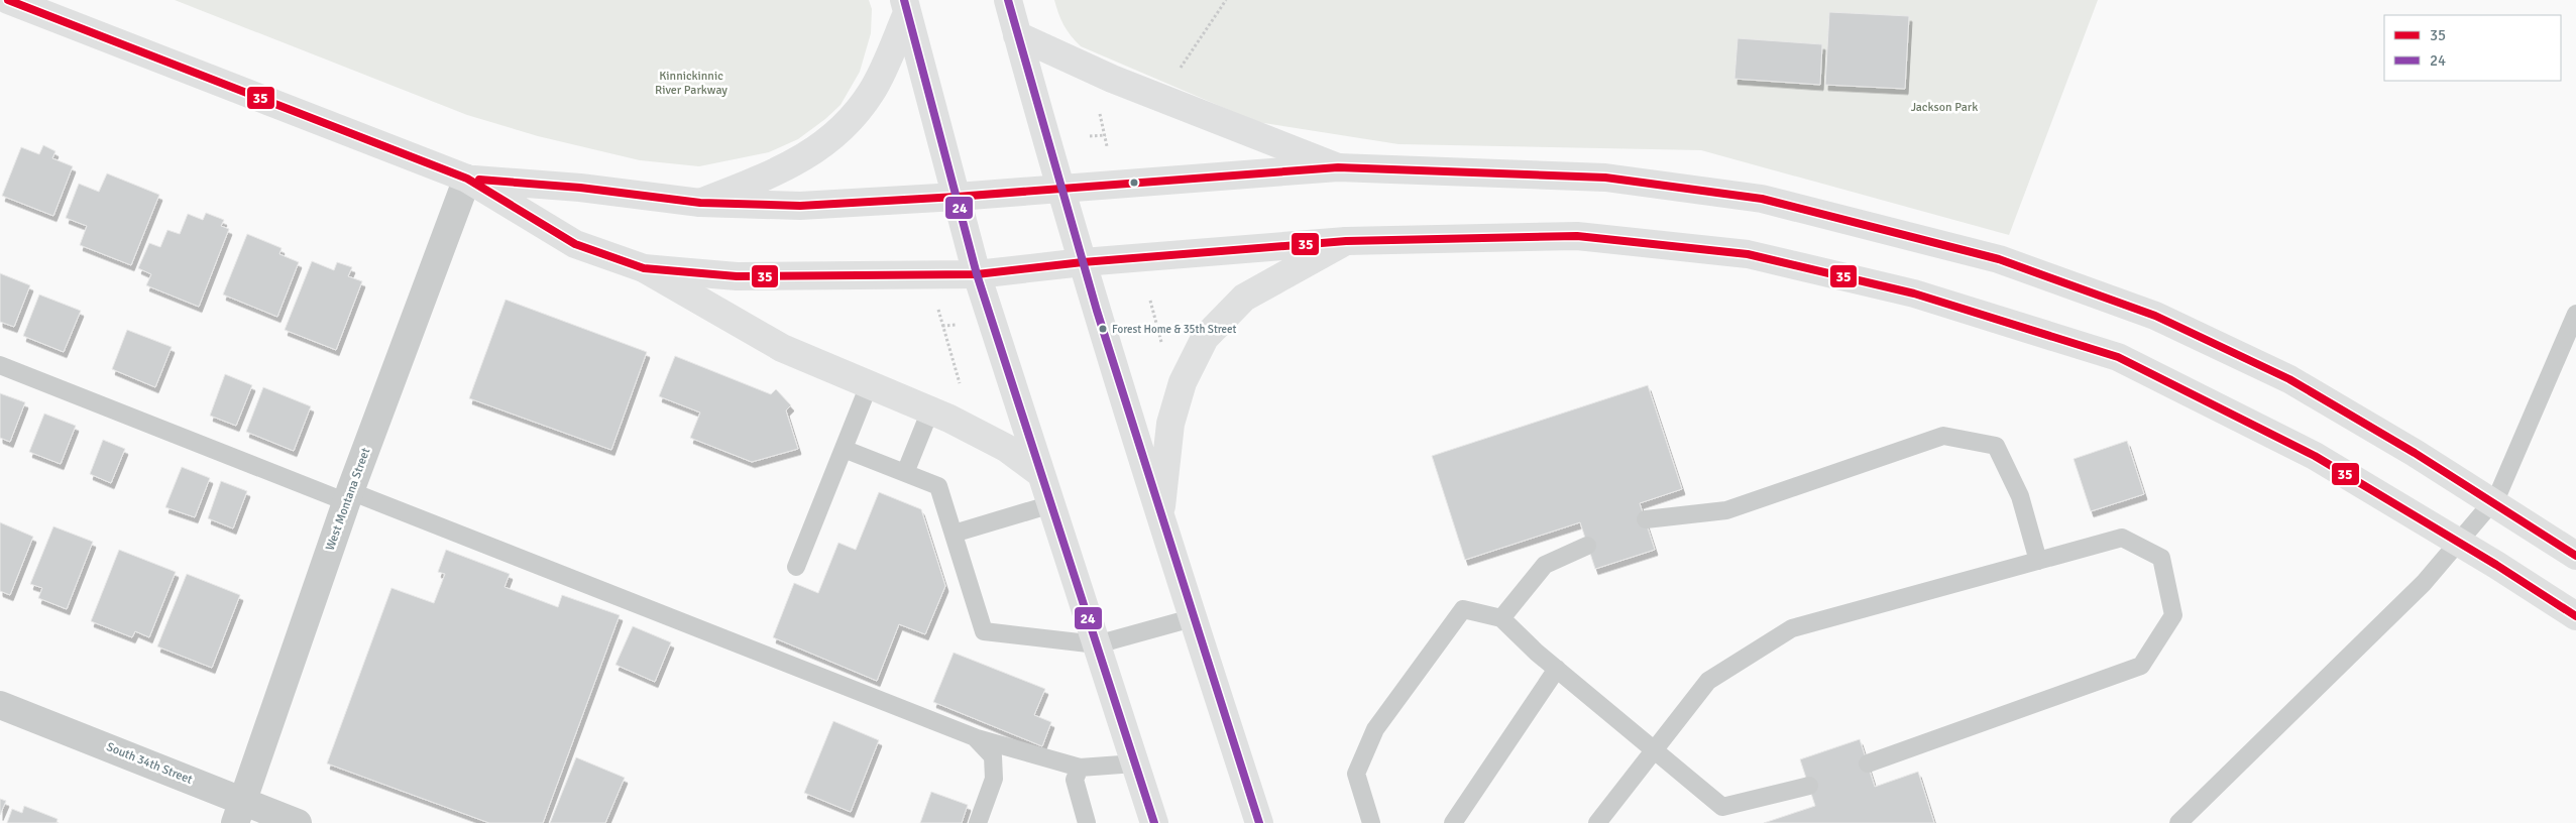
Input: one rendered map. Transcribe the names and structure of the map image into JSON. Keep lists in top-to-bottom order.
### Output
{
  "streets": {
    "street": ["West Montana Street", "South 34th Street"]
  },
  "crossings": [
    ["West Montana Street", "South 34th Street"]
  ],
  "parks": ["Kinnickinnic River Parkway", "Jackson Park"],
  "places": ["Forest Home & 35th Street"],
  "lines": ["transit line 35", "transit line 24"],
  "legend": ["35", "24"]
}
